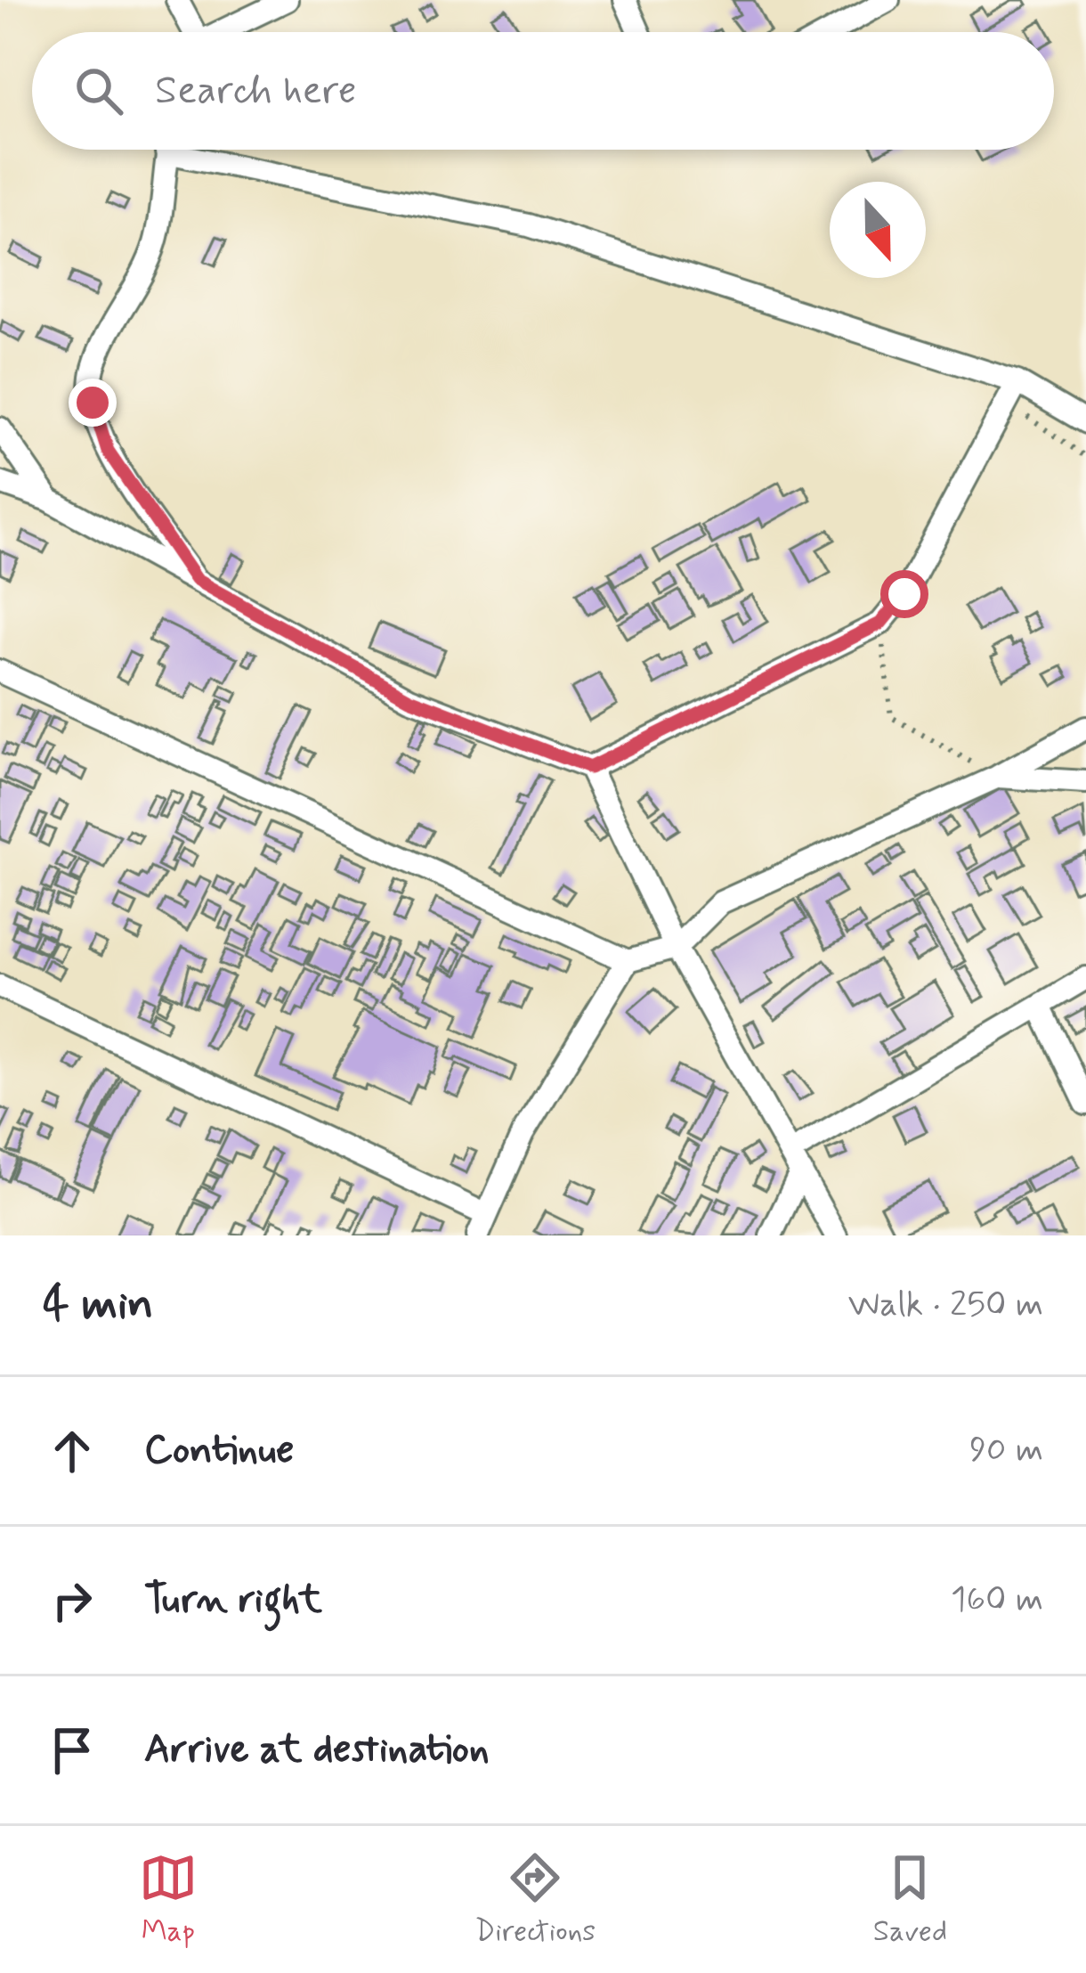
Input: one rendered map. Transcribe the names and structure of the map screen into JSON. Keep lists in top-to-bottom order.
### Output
{
  "north": "bottom",
  "page": {
    "search": "Search here",
    "heading": ["4 min", "Walk · 250 m"],
    "list": [
      ["Continue", "90 m"],
      ["Turn right", "160 m"],
      "Arrive at destination"
    ],
    "nav": ["Map", "Directions", "Saved"]
  }
}
